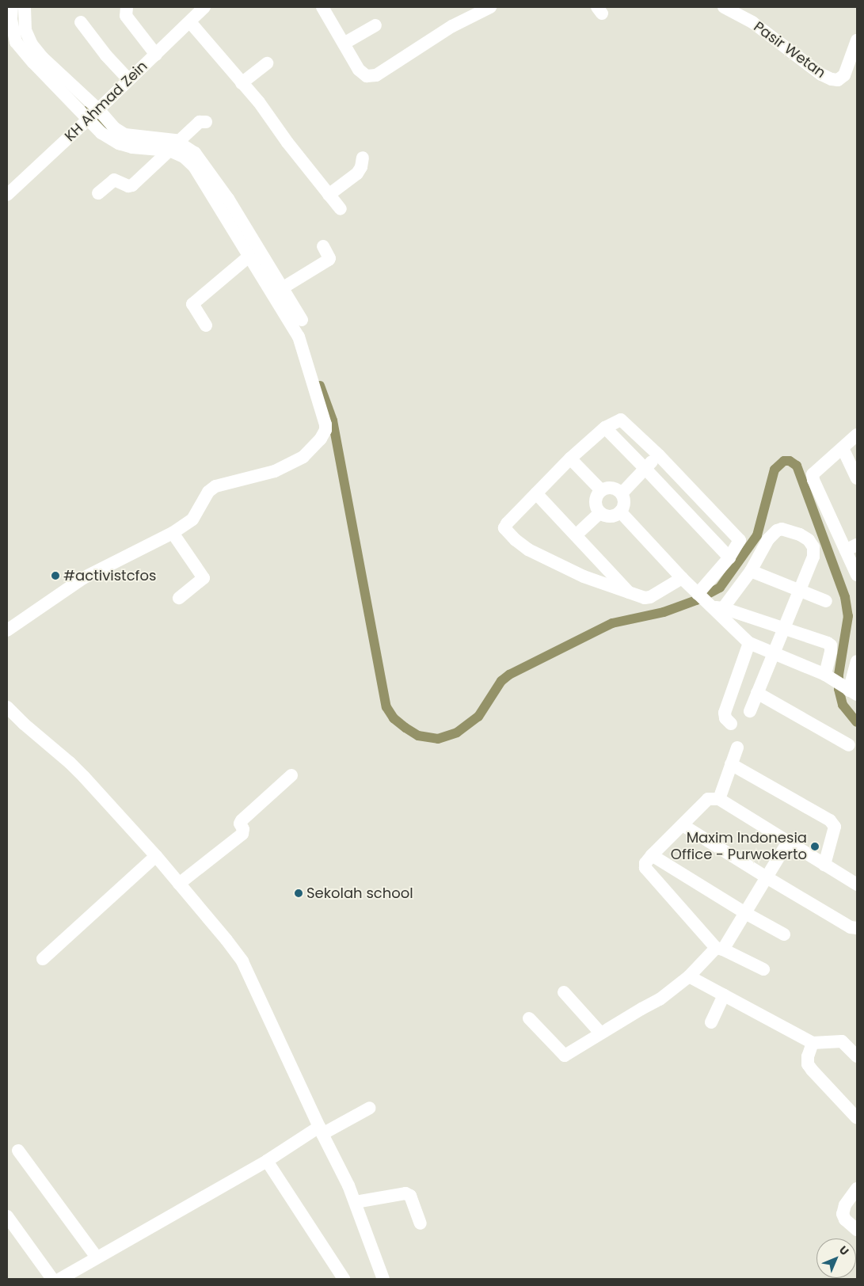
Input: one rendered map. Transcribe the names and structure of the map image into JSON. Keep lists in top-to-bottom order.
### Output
{
  "streets": {
    "street": ["Pasir Wetan", "KH Ahmad Zein"]
  },
  "places": ["#activistcfos", "Maxim Indonesia Office - Purwokerto", "Sekolah school"],
  "north": "top right"
}
